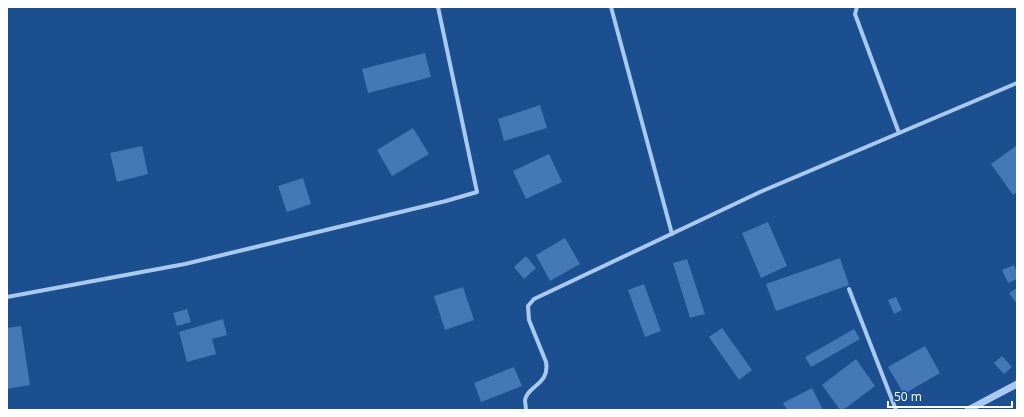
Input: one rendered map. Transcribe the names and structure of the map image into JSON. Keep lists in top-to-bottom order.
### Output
{
  "scale_bar": "50 m"
}
